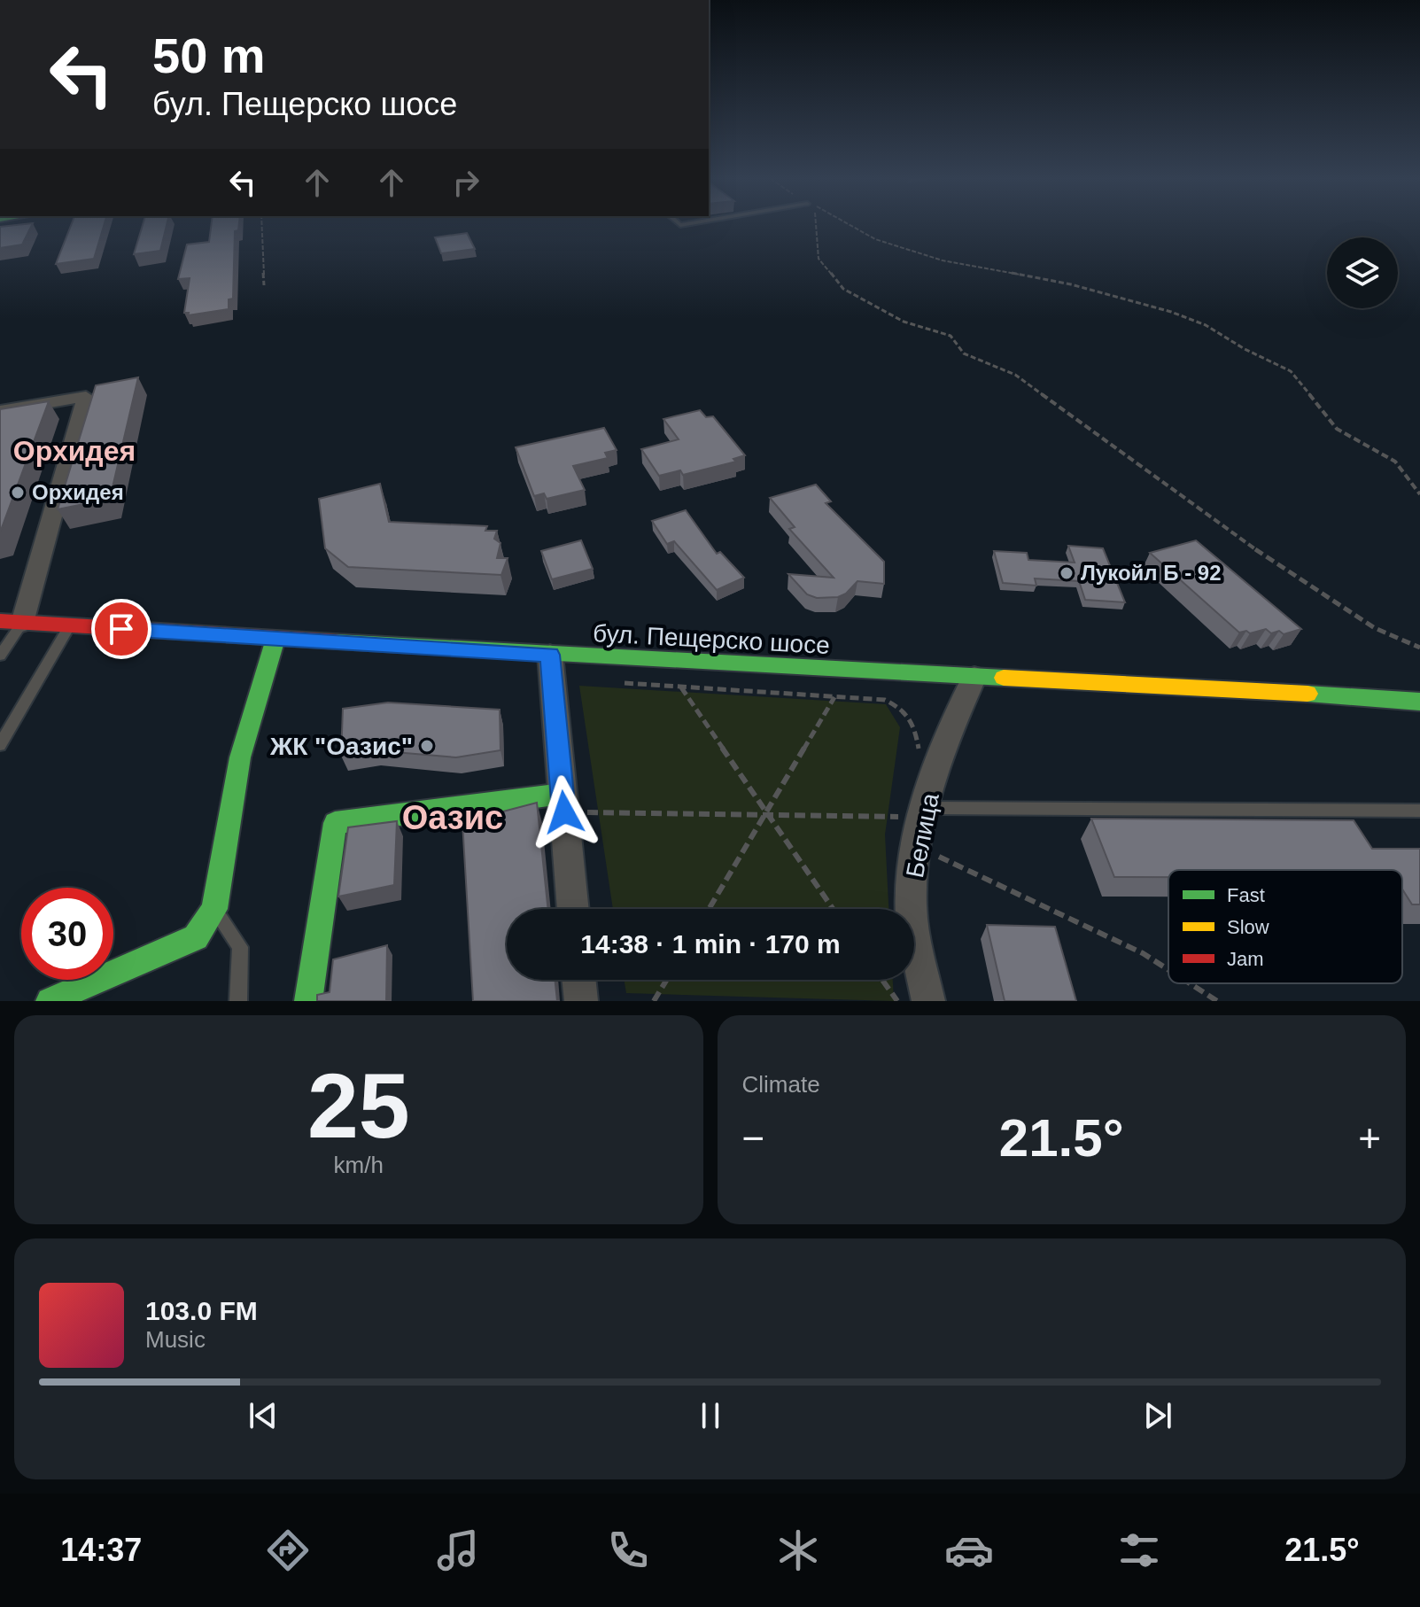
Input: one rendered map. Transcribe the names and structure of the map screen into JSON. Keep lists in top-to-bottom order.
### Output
{
  "streets": {
    "main road": ["бул. Пещерско шосе"],
    "street": ["Белица"]
  },
  "crossings": [
    ["бул. Пещерско шосе", "Белица"]
  ],
  "districts": ["Орхидея", "Оазис"],
  "places": ["Орхидея", "Лукойл Б - 92", "ЖК \"Оазис\""],
  "legend": ["Fast", "Slow", "Jam"],
  "page": {
    "turn": ["50 m", "бул. Пещерско шосе"],
    "limit": "30",
    "trip": "14:38 · 1 min · 170 m",
    "tile": [
      ["25", "km/h"],
      "Climate"
    ],
    "heat": ["−", "21.5°", "+"],
    "song": ["103.0 FM", "Music"],
    "tabs": ["14:37", "21.5°"]
  }
}
